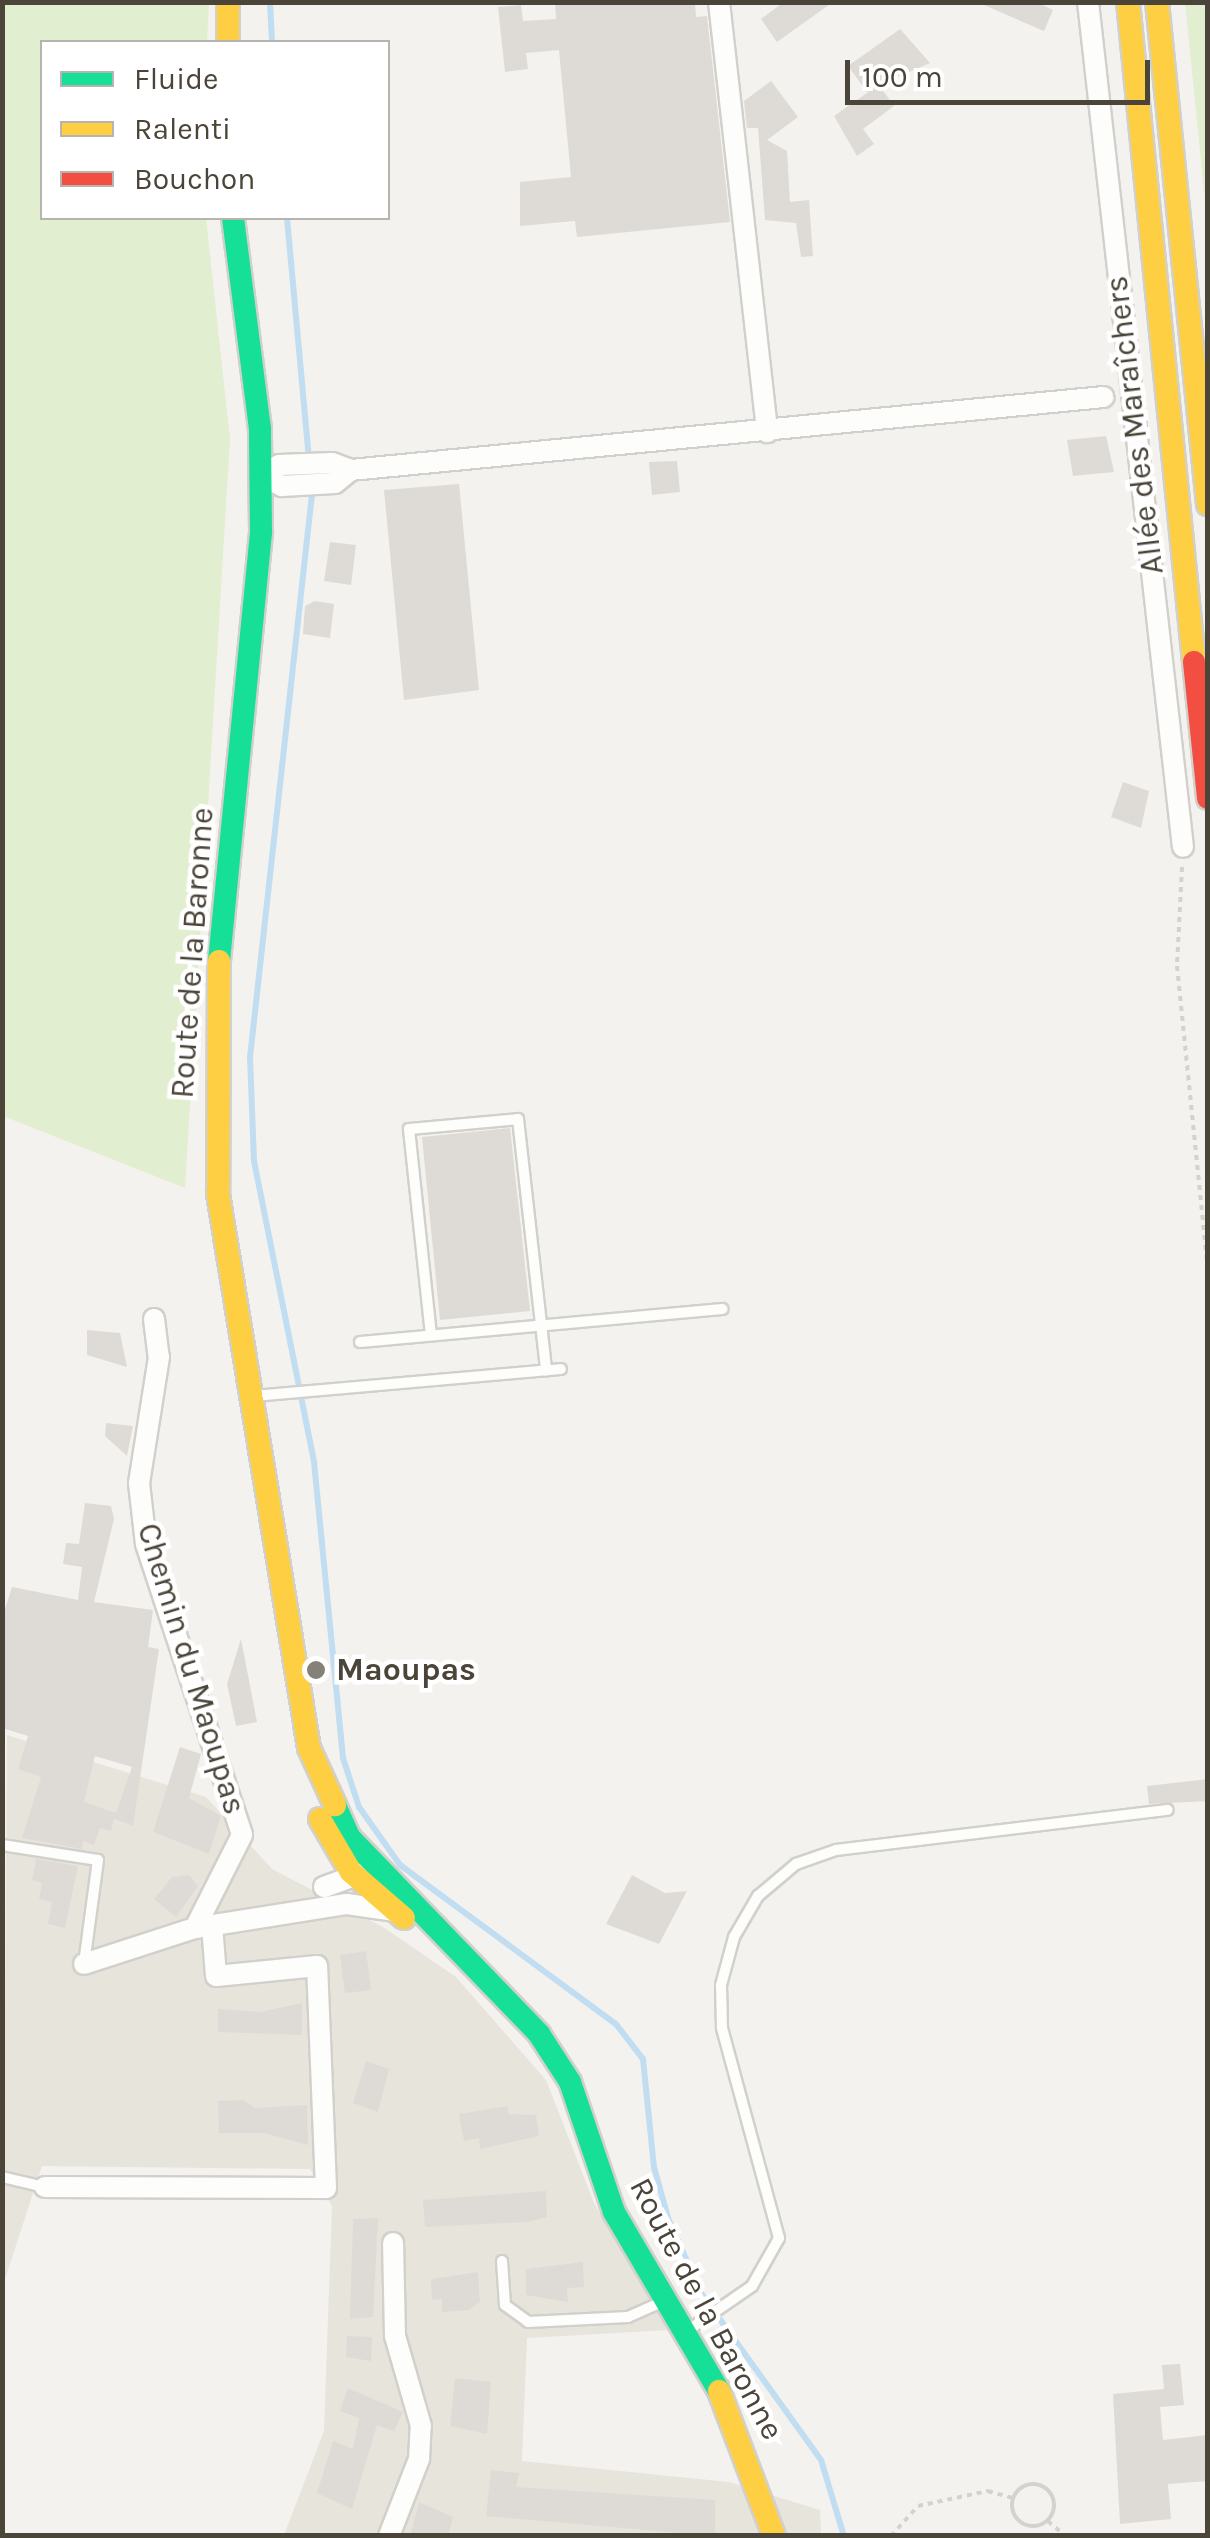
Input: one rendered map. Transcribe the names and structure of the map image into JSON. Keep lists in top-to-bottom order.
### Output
{
  "streets": {
    "main road": ["Route de la Baronne"],
    "street": ["Allée des Maraîchers", "Chemin du Maoupas"]
  },
  "places": ["Maoupas"],
  "legend": ["Fluide", "Ralenti", "Bouchon"],
  "scale_bar": "100 m"
}
